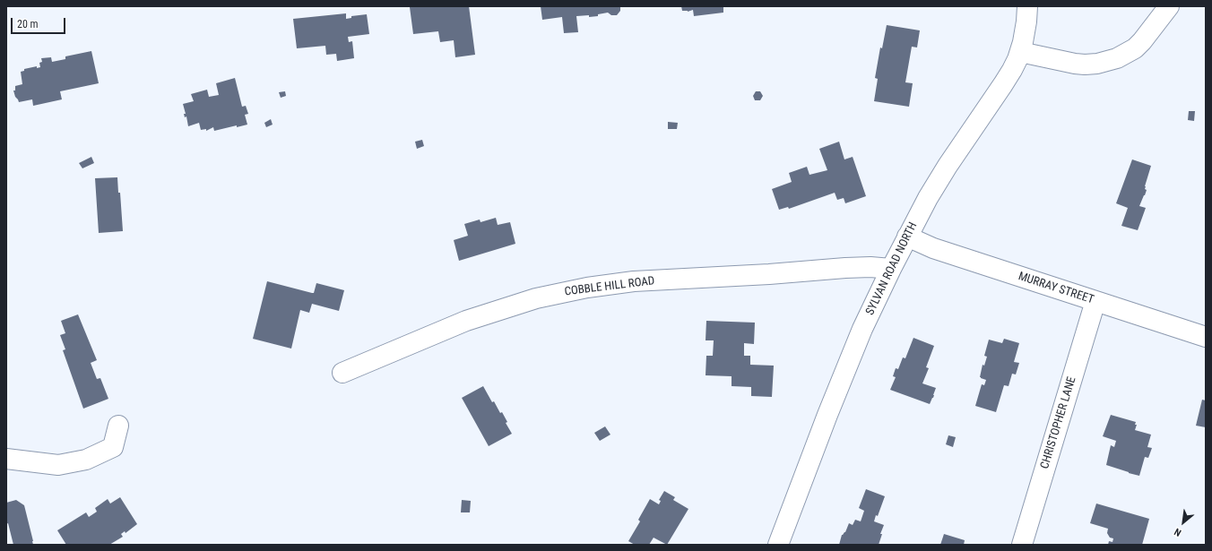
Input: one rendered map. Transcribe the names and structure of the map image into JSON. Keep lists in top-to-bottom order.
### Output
{
  "streets": {
    "street": [
      "SYLVAN ROAD NORTH",
      "COBBLE HILL ROAD",
      "MURRAY STREET",
      "CHRISTOPHER LANE"
    ]
  },
  "crossings": [
    ["SYLVAN ROAD NORTH", "COBBLE HILL ROAD"],
    ["SYLVAN ROAD NORTH", "MURRAY STREET"],
    ["MURRAY STREET", "CHRISTOPHER LANE"]
  ],
  "scale_bar": "20 m",
  "north": "bottom left"
}
